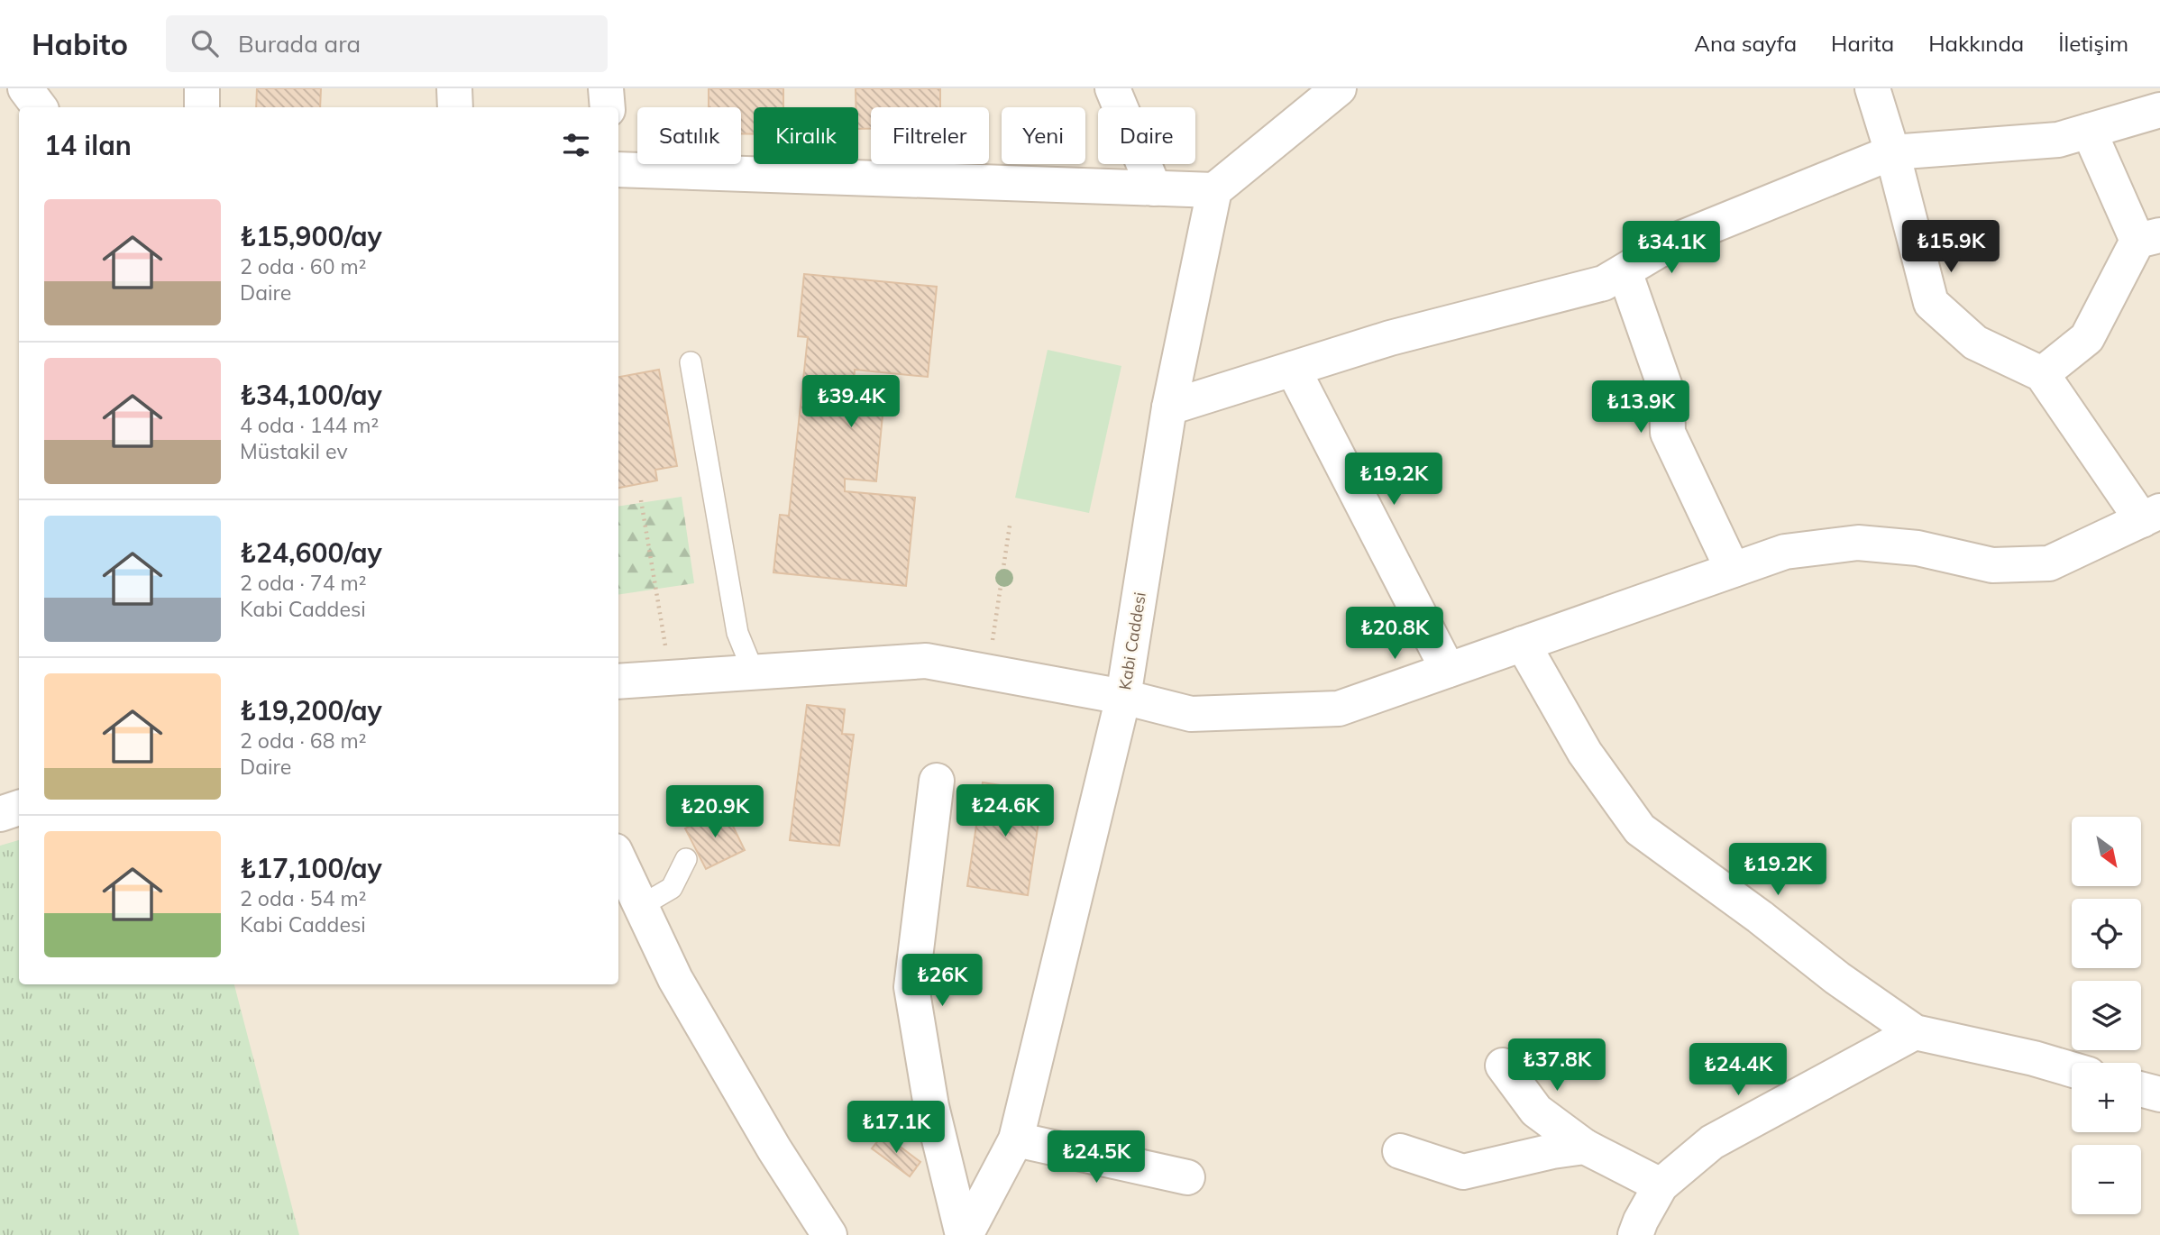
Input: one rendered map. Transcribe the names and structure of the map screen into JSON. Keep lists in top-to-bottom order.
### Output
{
  "streets": {
    "street": ["Kabi Caddesi"]
  },
  "north": "bottom right",
  "page": {
    "header": "Habito",
    "search": "Burada ara",
    "nav": [
      "Ana sayfa",
      "Harita",
      "Hakkında",
      "İletişim"
    ],
    "chip": [
      "Satılık",
      "Kiralık",
      "Filtreler",
      "Yeni",
      "Daire"
    ],
    "heading": "14 ilan",
    "list": [
      {
        "name": "₺15,900/ay",
        "note": "2 oda · 60 m² · Daire"
      },
      {
        "name": "₺34,100/ay",
        "note": "4 oda · 144 m² · Müstakil ev"
      },
      {
        "name": "₺24,600/ay",
        "note": "2 oda · 74 m² · Kabi Caddesi"
      },
      {
        "name": "₺19,200/ay",
        "note": "2 oda · 68 m² · Daire"
      },
      {
        "name": "₺17,100/ay",
        "note": "2 oda · 54 m² · Kabi Caddesi"
      }
    ],
    "price": [
      "₺15.9K",
      "₺34.1K",
      "₺39.4K",
      "₺13.9K",
      "₺19.2K",
      "₺20.8K",
      "₺24.6K",
      "₺20.9K",
      "₺19.2K",
      "₺26K",
      "₺37.8K",
      "₺24.4K",
      "₺17.1K",
      "₺24.5K"
    ],
    "map_buttons": ["+", "−"]
  }
}
